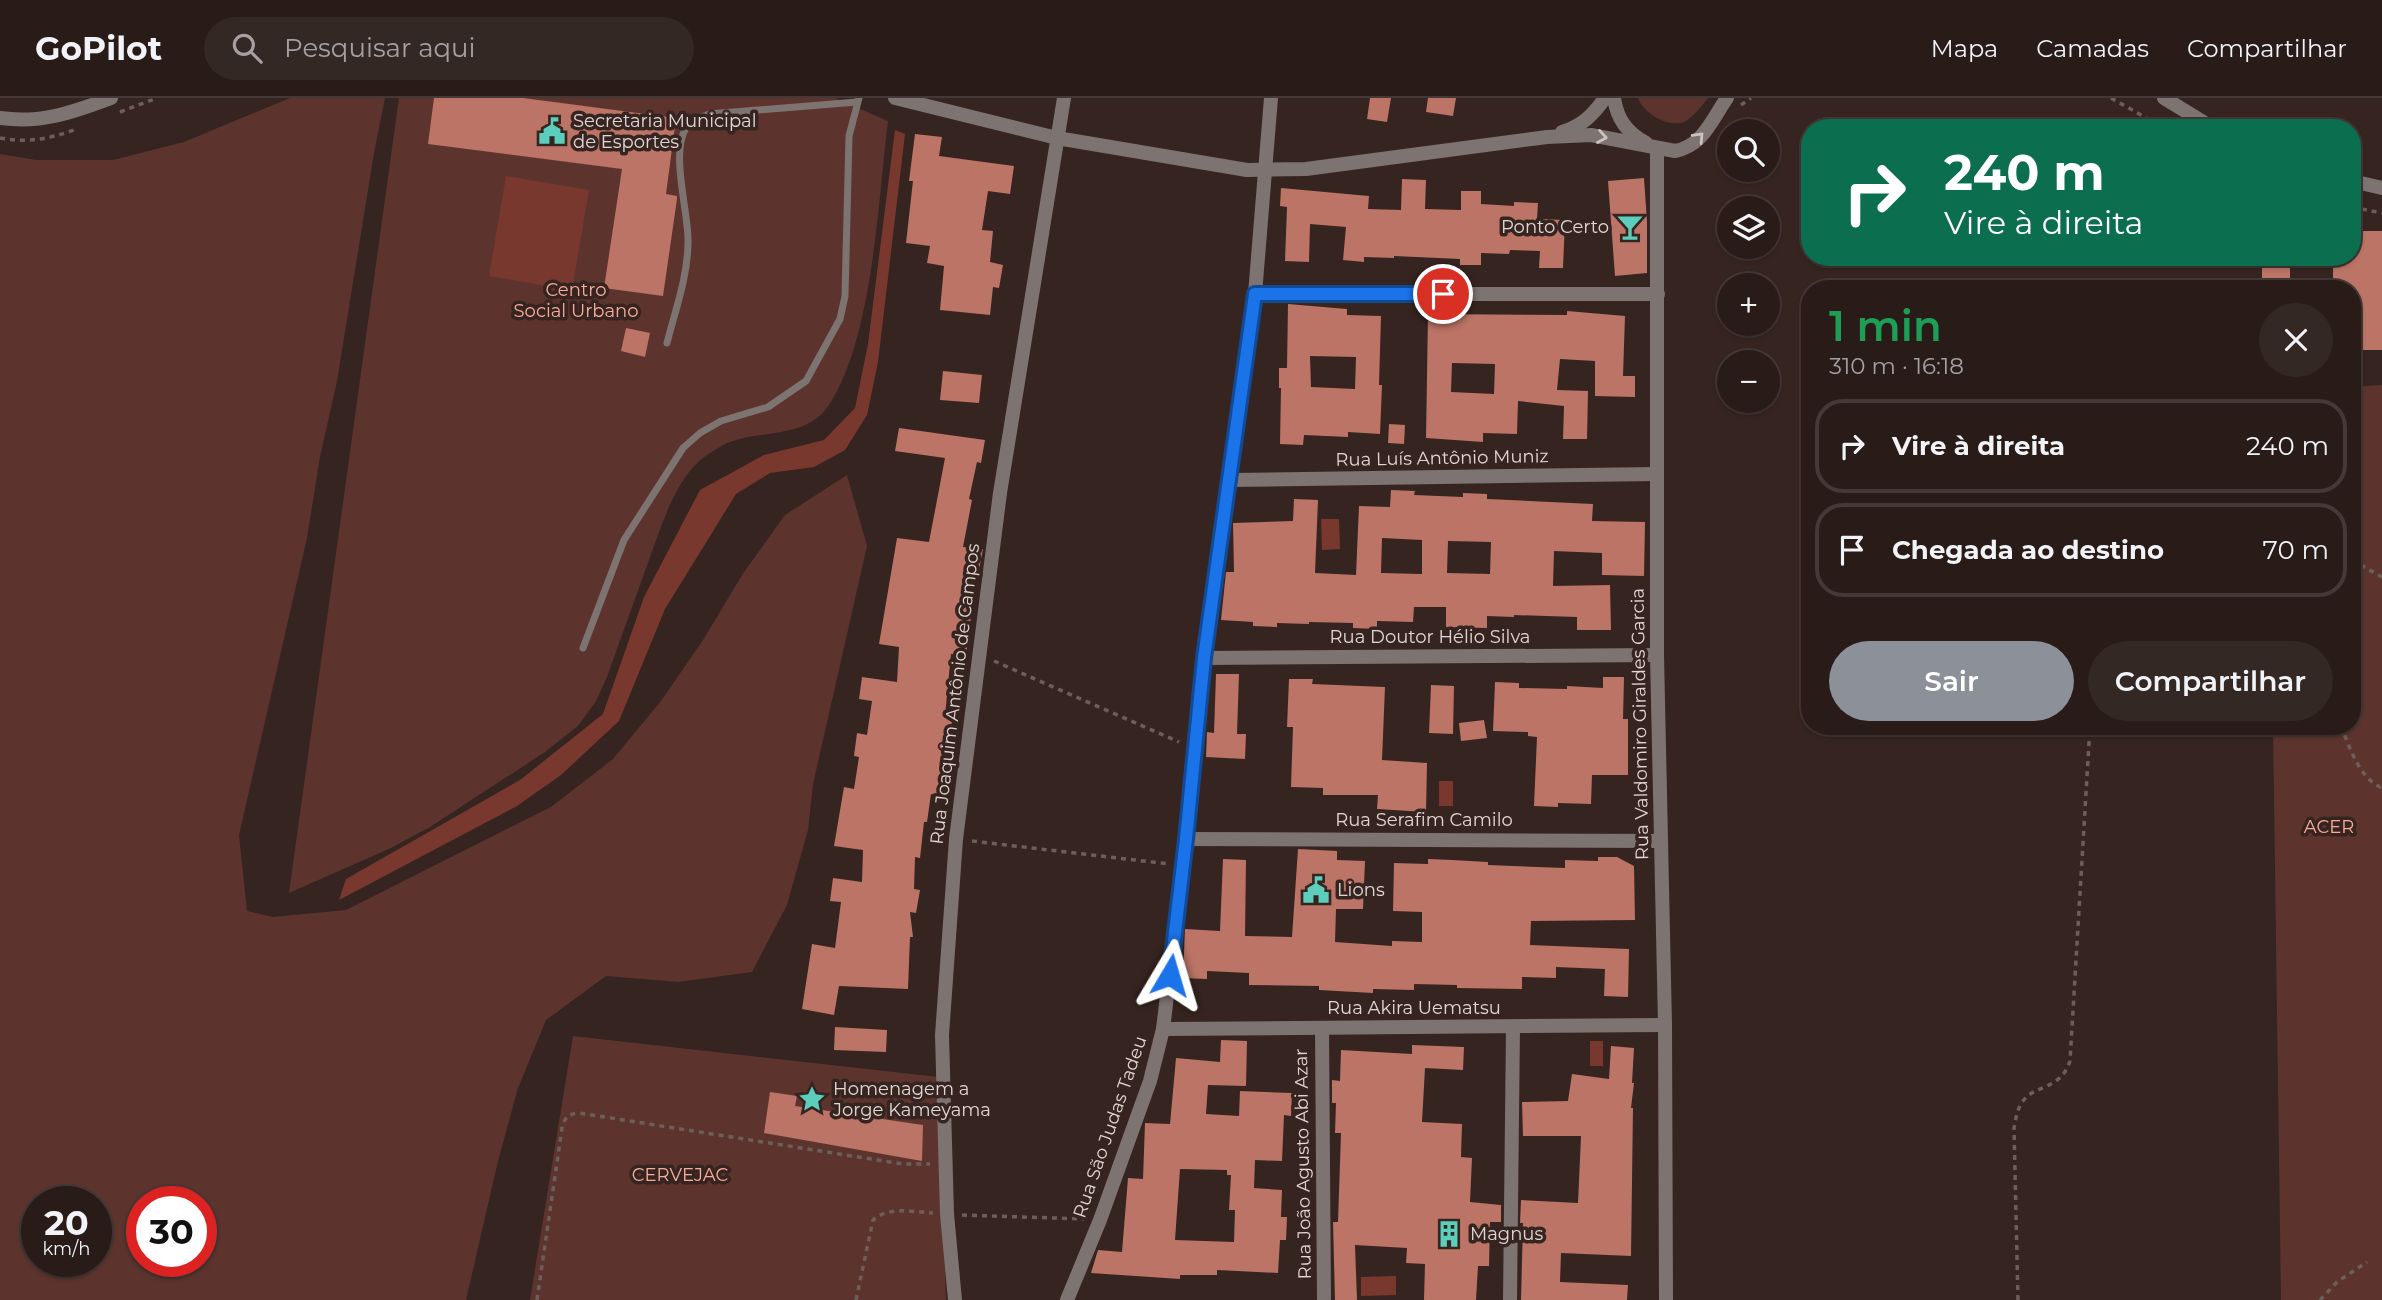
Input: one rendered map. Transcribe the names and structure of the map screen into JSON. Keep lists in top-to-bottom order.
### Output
{
  "streets": {
    "street": [
      "Rua Luís Antônio Muniz",
      "Rua Doutor Hélio Silva",
      "Rua Joaquim Antônio de Campos",
      "Rua Valdomiro Giraldes Garcia",
      "Rua Serafim Camilo",
      "Rua Akira Uematsu",
      "Rua São Judas Tadeu",
      "Rua João Agusto Abi Azar"
    ]
  },
  "crossings": [
    ["Rua Luís Antônio Muniz", "Rua Valdomiro Giraldes Garcia"],
    ["Rua Luís Antônio Muniz", "Rua São Judas Tadeu"],
    ["Rua Doutor Hélio Silva", "Rua Valdomiro Giraldes Garcia"],
    ["Rua Doutor Hélio Silva", "Rua São Judas Tadeu"],
    ["Rua Valdomiro Giraldes Garcia", "Rua Serafim Camilo"],
    ["Rua Valdomiro Giraldes Garcia", "Rua Akira Uematsu"],
    ["Rua Serafim Camilo", "Rua São Judas Tadeu"],
    ["Rua Akira Uematsu", "Rua São Judas Tadeu"],
    ["Rua Akira Uematsu", "Rua João Agusto Abi Azar"]
  ],
  "parks": ["Centro Social Urbano", "ACER", "CERVEJAC"],
  "places": {
    "public building": ["Secretaria Municipal de Esportes", "Lions"],
    "bar": ["Ponto Certo"],
    "place": ["Homenagem a Jorge Kameyama"],
    "building": ["Magnus"]
  },
  "page": {
    "header": "GoPilot",
    "search": "Pesquisar aqui",
    "nav": ["Mapa", "Camadas", "Compartilhar"],
    "map_buttons": ["+", "−"],
    "turn": ["240 m", "Vire à direita"],
    "heading": ["1 min", "310 m · 16:18"],
    "list": [
      {
        "name": "Vire à direita",
        "value": "240 m"
      },
      {
        "name": "Chegada ao destino",
        "value": "70 m"
      }
    ],
    "buttons": ["Sair", "Compartilhar"],
    "speed": "20 km/h",
    "limit": "30"
  }
}
